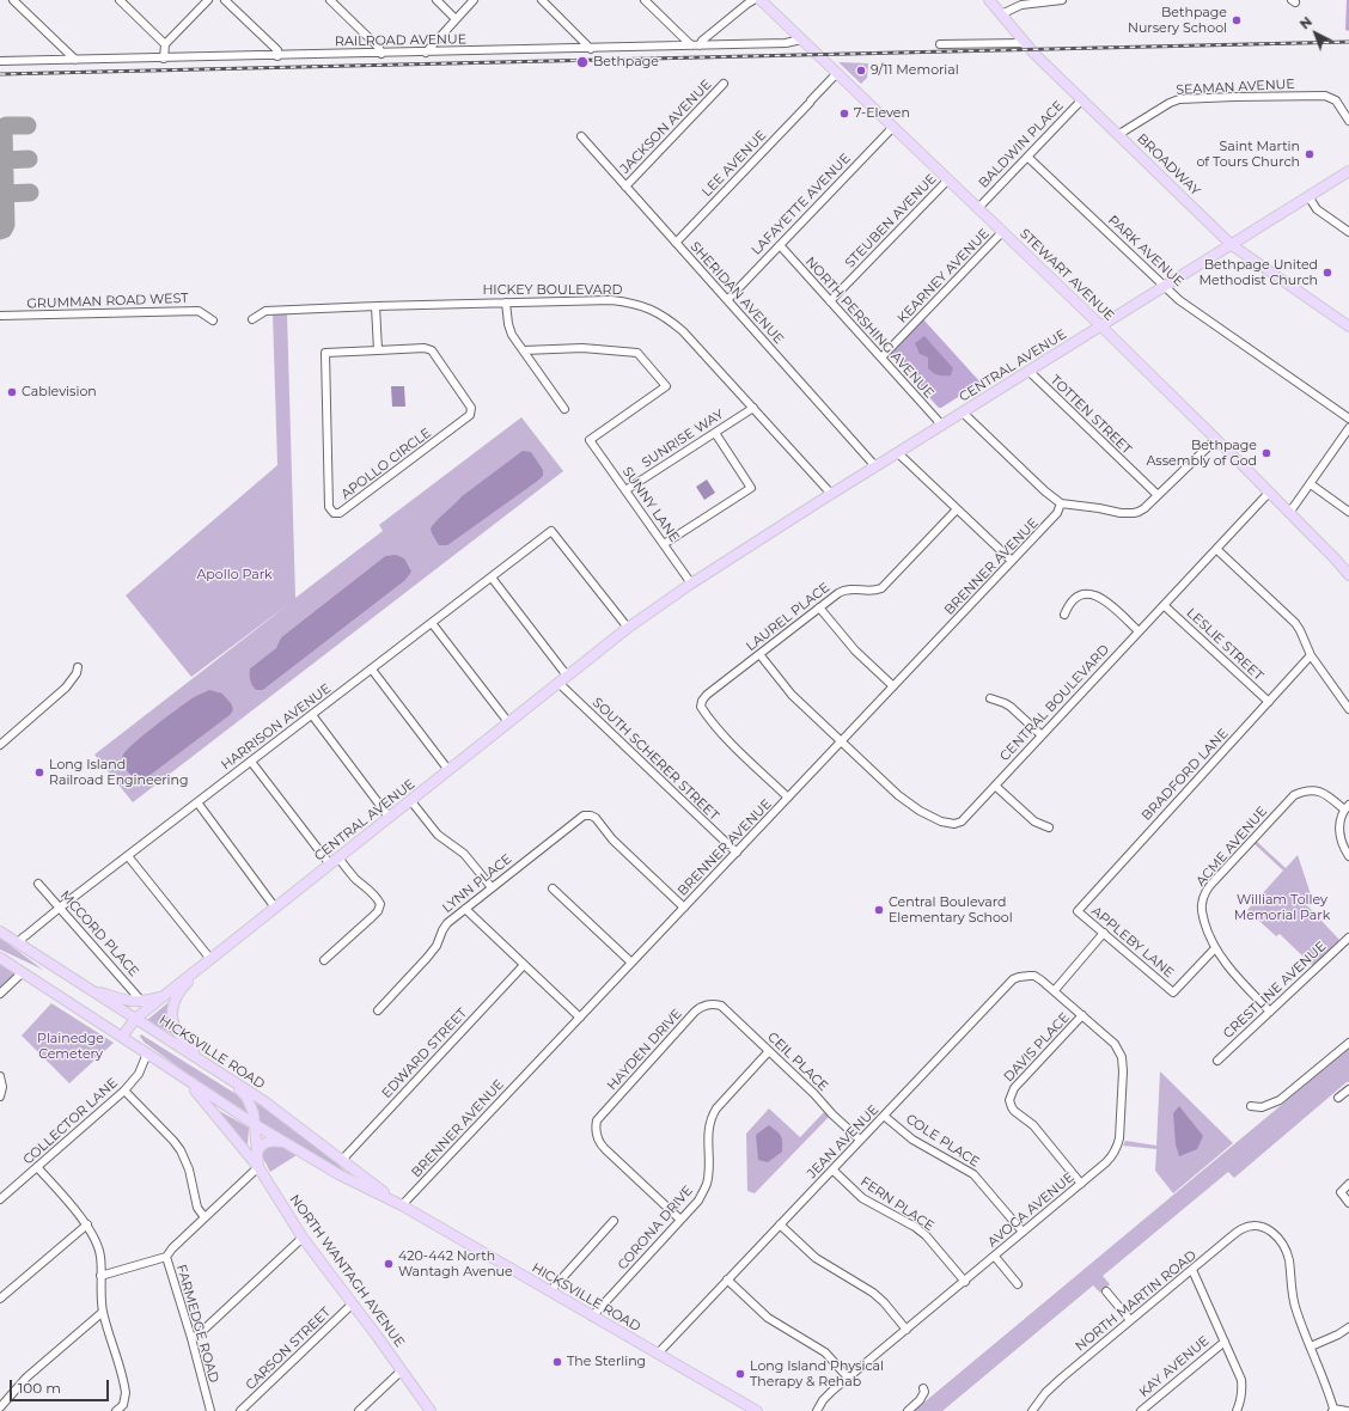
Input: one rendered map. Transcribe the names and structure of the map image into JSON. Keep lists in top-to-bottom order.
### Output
{
  "streets": {
    "main road": [
      "BROADWAY",
      "STEWART AVENUE",
      "CENTRAL AVENUE",
      "HICKSVILLE ROAD",
      "NORTH WANTAGH AVENUE"
    ],
    "street": [
      "RAILROAD AVENUE",
      "SEAMAN AVENUE",
      "JACKSON AVENUE",
      "BALDWIN PLACE",
      "LEE AVENUE",
      "LAFAYETTE AVENUE",
      "STEUBEN AVENUE",
      "PARK AVENUE",
      "KEARNEY AVENUE",
      "HICKEY BOULEVARD",
      "SHERIDAN AVENUE",
      "GRUMMAN ROAD WEST",
      "NORTH PERSHING AVENUE",
      "TOTTEN STREET",
      "SUNRISE WAY",
      "APOLLO CIRCLE",
      "SUNNY LANE",
      "BRENNER AVENUE",
      "LAUREL PLACE",
      "LESLIE STREET",
      "CENTRAL BOULEVARD",
      "HARRISON AVENUE",
      "SOUTH SCHERER STREET",
      "BRADFORD LANE",
      "ACME AVENUE",
      "LYNN PLACE",
      "MCCORD PLACE",
      "APPLEBY LANE",
      "CRESTLINE AVENUE",
      "DAVIS PLACE",
      "HAYDEN DRIVE",
      "EDWARD STREET",
      "CEIL PLACE",
      "COLLECTOR LANE",
      "COLE PLACE",
      "JEAN AVENUE",
      "FERN PLACE",
      "AVOCA AVENUE",
      "CORONA DRIVE",
      "NORTH MARTIN ROAD",
      "FARMEDGE ROAD",
      "CARSON STREET",
      "KAY AVENUE"
    ]
  },
  "crossings": [
    ["RAILROAD AVENUE", "STEWART AVENUE"],
    ["SEAMAN AVENUE", "BROADWAY"],
    ["JACKSON AVENUE", "SHERIDAN AVENUE"],
    ["BALDWIN PLACE", "BROADWAY"],
    ["BALDWIN PLACE", "PARK AVENUE"],
    ["BALDWIN PLACE", "STEWART AVENUE"],
    ["LEE AVENUE", "STEWART AVENUE"],
    ["LEE AVENUE", "SHERIDAN AVENUE"],
    ["BROADWAY", "CENTRAL AVENUE"],
    ["LAFAYETTE AVENUE", "STEWART AVENUE"],
    ["LAFAYETTE AVENUE", "SHERIDAN AVENUE"],
    ["LAFAYETTE AVENUE", "NORTH PERSHING AVENUE"],
    ["STEUBEN AVENUE", "STEWART AVENUE"],
    ["STEUBEN AVENUE", "NORTH PERSHING AVENUE"],
    ["PARK AVENUE", "CENTRAL AVENUE"],
    ["STEWART AVENUE", "KEARNEY AVENUE"],
    ["STEWART AVENUE", "CENTRAL AVENUE"],
    ["STEWART AVENUE", "CENTRAL BOULEVARD"],
    ["KEARNEY AVENUE", "NORTH PERSHING AVENUE"],
    ["HICKEY BOULEVARD", "CENTRAL AVENUE"],
    ["HICKEY BOULEVARD", "SUNRISE WAY"],
    ["SHERIDAN AVENUE", "CENTRAL AVENUE"],
    ["NORTH PERSHING AVENUE", "CENTRAL AVENUE"],
    ["CENTRAL AVENUE", "TOTTEN STREET"],
    ["CENTRAL AVENUE", "SUNNY LANE"],
    ["CENTRAL AVENUE", "HARRISON AVENUE"],
    ["CENTRAL AVENUE", "SOUTH SCHERER STREET"],
    ["CENTRAL AVENUE", "HICKSVILLE ROAD"],
    ["SUNRISE WAY", "SUNNY LANE"],
    ["BRENNER AVENUE", "LAUREL PLACE"],
    ["BRENNER AVENUE", "CENTRAL BOULEVARD"],
    ["BRENNER AVENUE", "SOUTH SCHERER STREET"],
    ["BRENNER AVENUE", "LYNN PLACE"],
    ["BRENNER AVENUE", "HICKSVILLE ROAD"],
    ["LAUREL PLACE", "CENTRAL BOULEVARD"],
    ["LESLIE STREET", "CENTRAL BOULEVARD"],
    ["LESLIE STREET", "BRADFORD LANE"],
    ["HARRISON AVENUE", "MCCORD PLACE"],
    ["HARRISON AVENUE", "HICKSVILLE ROAD"],
    ["BRADFORD LANE", "APPLEBY LANE"],
    ["ACME AVENUE", "APPLEBY LANE"],
    ["ACME AVENUE", "CRESTLINE AVENUE"],
    ["DAVIS PLACE", "AVOCA AVENUE"],
    ["HAYDEN DRIVE", "CEIL PLACE"],
    ["HAYDEN DRIVE", "CORONA DRIVE"],
    ["HICKSVILLE ROAD", "EDWARD STREET"],
    ["HICKSVILLE ROAD", "COLLECTOR LANE"],
    ["HICKSVILLE ROAD", "JEAN AVENUE"],
    ["HICKSVILLE ROAD", "CORONA DRIVE"],
    ["HICKSVILLE ROAD", "NORTH WANTAGH AVENUE"],
    ["CEIL PLACE", "JEAN AVENUE"],
    ["CEIL PLACE", "CORONA DRIVE"],
    ["COLE PLACE", "JEAN AVENUE"],
    ["COLE PLACE", "AVOCA AVENUE"],
    ["JEAN AVENUE", "FERN PLACE"],
    ["JEAN AVENUE", "AVOCA AVENUE"],
    ["FERN PLACE", "AVOCA AVENUE"],
    ["NORTH WANTAGH AVENUE", "FARMEDGE ROAD"],
    ["NORTH WANTAGH AVENUE", "CARSON STREET"]
  ],
  "parks": ["Apollo Park", "William Tolley Memorial Park", "Plainedge Cemetery"],
  "places": [
    "Bethpage Nursery School",
    "Bethpage",
    "9/11 Memorial",
    "7-Eleven",
    "Saint Martin of Tours Church",
    "Bethpage United Methodist Church",
    "Cablevision",
    "Bethpage Assembly of God",
    "Long Island Railroad Engineering",
    "Central Boulevard Elementary School",
    "420-442 North Wantagh Avenue",
    "The Sterling",
    "Long Island Physical Therapy & Rehab"
  ],
  "scale_bar": "100 m",
  "north": "top left"
}
